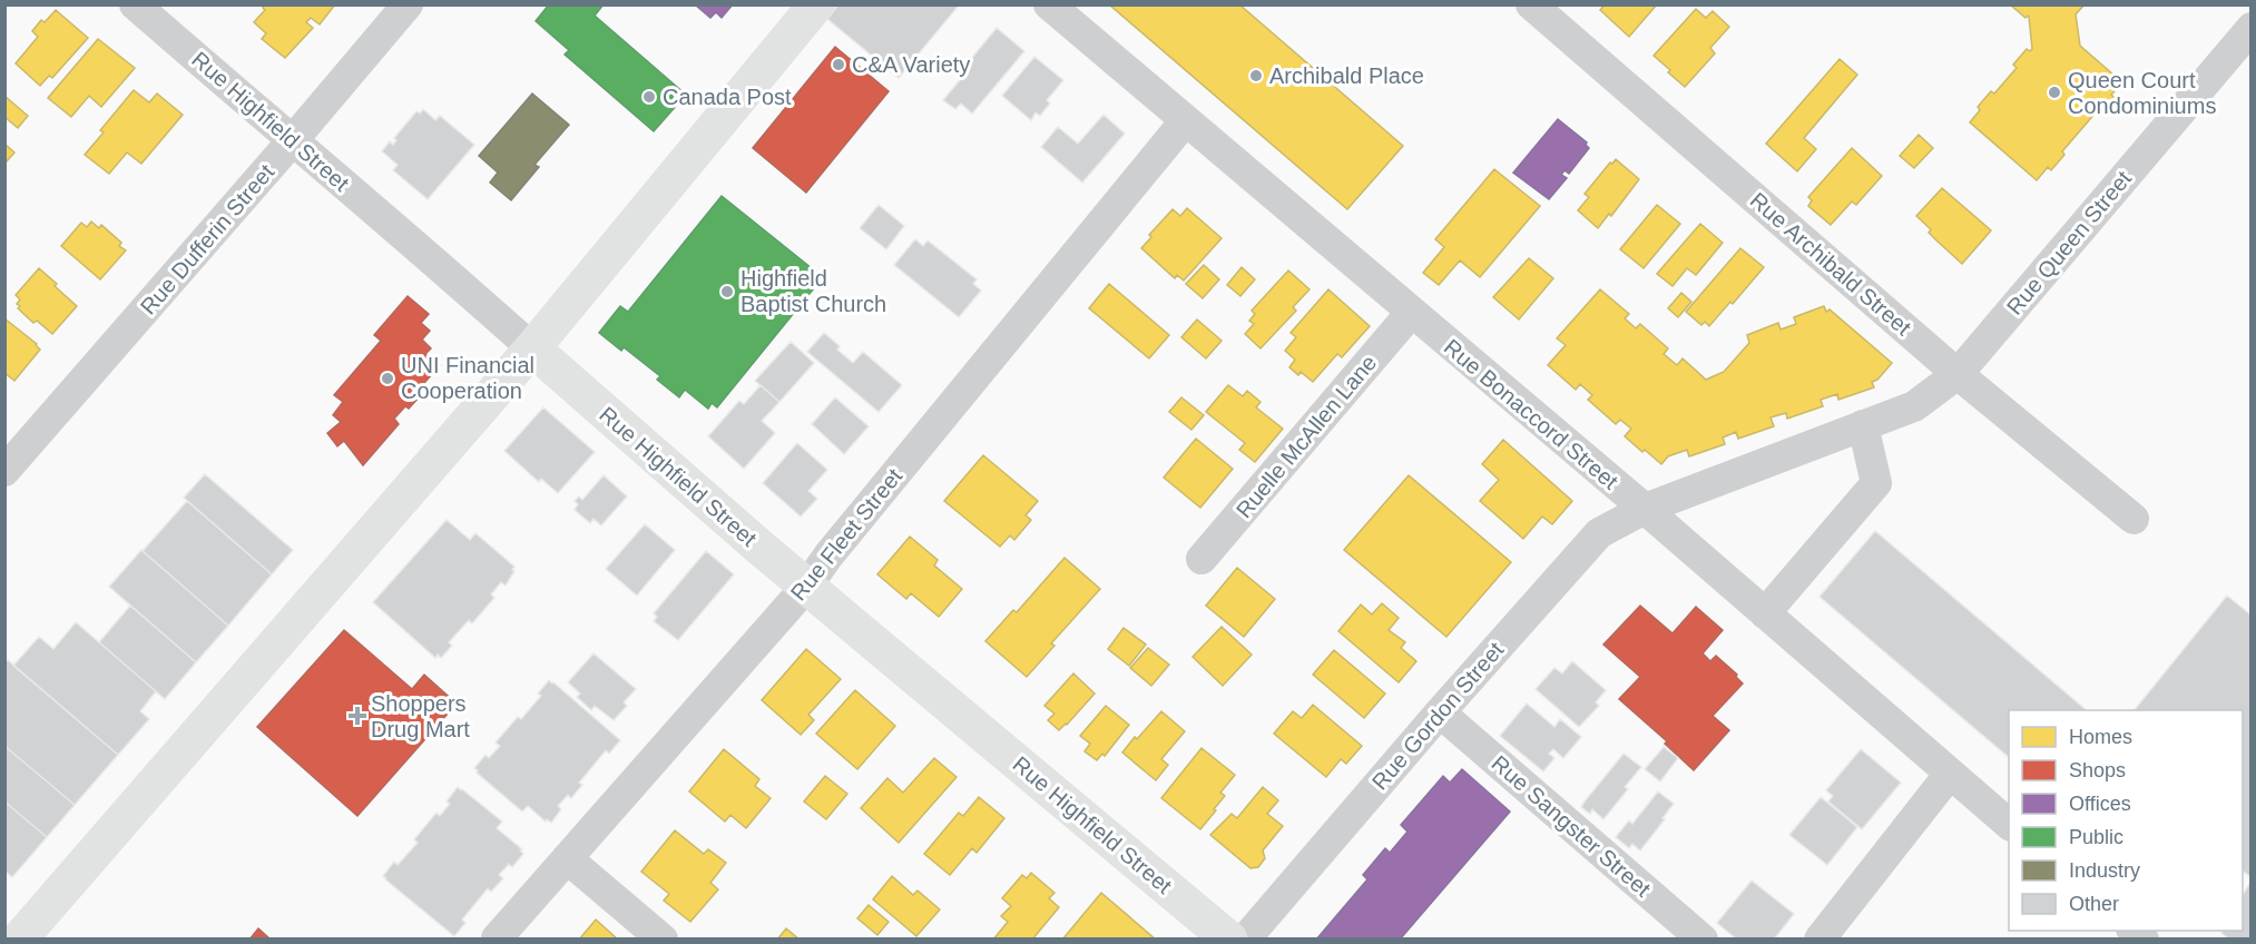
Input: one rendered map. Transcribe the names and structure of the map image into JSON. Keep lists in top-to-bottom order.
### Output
{
  "streets": {
    "main road": ["Rue Highfield Street"],
    "street": [
      "Rue Dufferin Street",
      "Rue Queen Street",
      "Rue Archibald Street",
      "Rue Bonaccord Street",
      "Ruelle McAllen Lane",
      "Rue Fleet Street",
      "Rue Gordon Street",
      "Rue Sangster Street"
    ]
  },
  "crossings": [
    ["Rue Highfield Street", "Rue Dufferin Street"],
    ["Rue Highfield Street", "Rue Fleet Street"],
    ["Rue Queen Street", "Rue Archibald Street"],
    ["Rue Queen Street", "Rue Bonaccord Street"],
    ["Rue Queen Street", "Rue Gordon Street"],
    ["Rue Bonaccord Street", "Ruelle McAllen Lane"],
    ["Rue Bonaccord Street", "Rue Fleet Street"],
    ["Rue Bonaccord Street", "Rue Gordon Street"],
    ["Rue Gordon Street", "Rue Sangster Street"]
  ],
  "places": {
    "other": [
      "C&A Variety",
      "Archibald Place",
      "Queen Court Condominiums",
      "Canada Post",
      "Highfield Baptist Church",
      "UNI Financial Cooperation"
    ],
    "health": ["Shoppers Drug Mart"]
  },
  "legend": [
    "Homes",
    "Shops",
    "Offices",
    "Public",
    "Industry",
    "Other"
  ]
}
